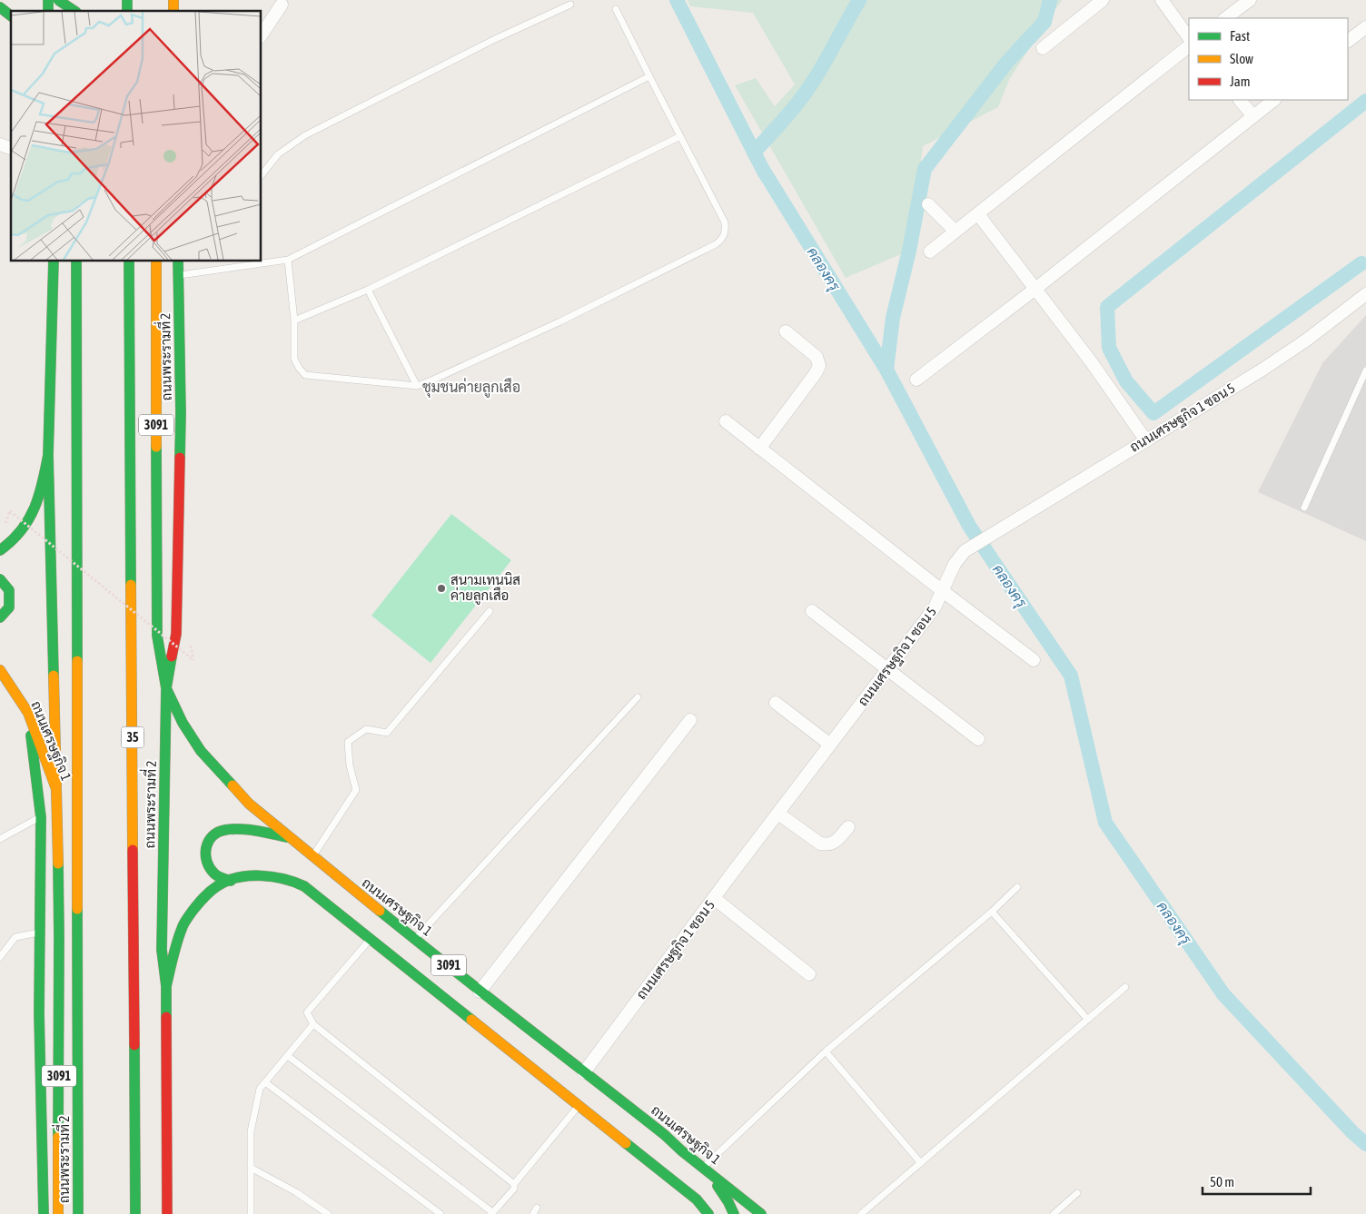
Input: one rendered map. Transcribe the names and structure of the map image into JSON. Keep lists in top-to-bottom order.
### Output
{
  "streets": {
    "main road": [
      "ถนนพระรามที่ 2",
      "3091",
      "35",
      "ถนนเศรษฐกิจ 1"
    ],
    "street": ["ถนนเศรษฐกิจ 1 ซอน 5"]
  },
  "crossings": [
    ["ถนนพระรามที่ 2", "3091"],
    ["ถนนพระรามที่ 2", "ถนนเศรษฐกิจ 1"],
    ["ถนนเศรษฐกิจ 1 ซอน 5", "ถนนเศรษฐกิจ 1"]
  ],
  "districts": ["ชุมชนค่ายลูกเสือ"],
  "water": ["คลองครุ"],
  "places": ["สนามเทนนิส ค่ายลูกเสือ"],
  "legend": ["Fast", "Slow", "Jam"],
  "scale_bar": "50 m"
}
